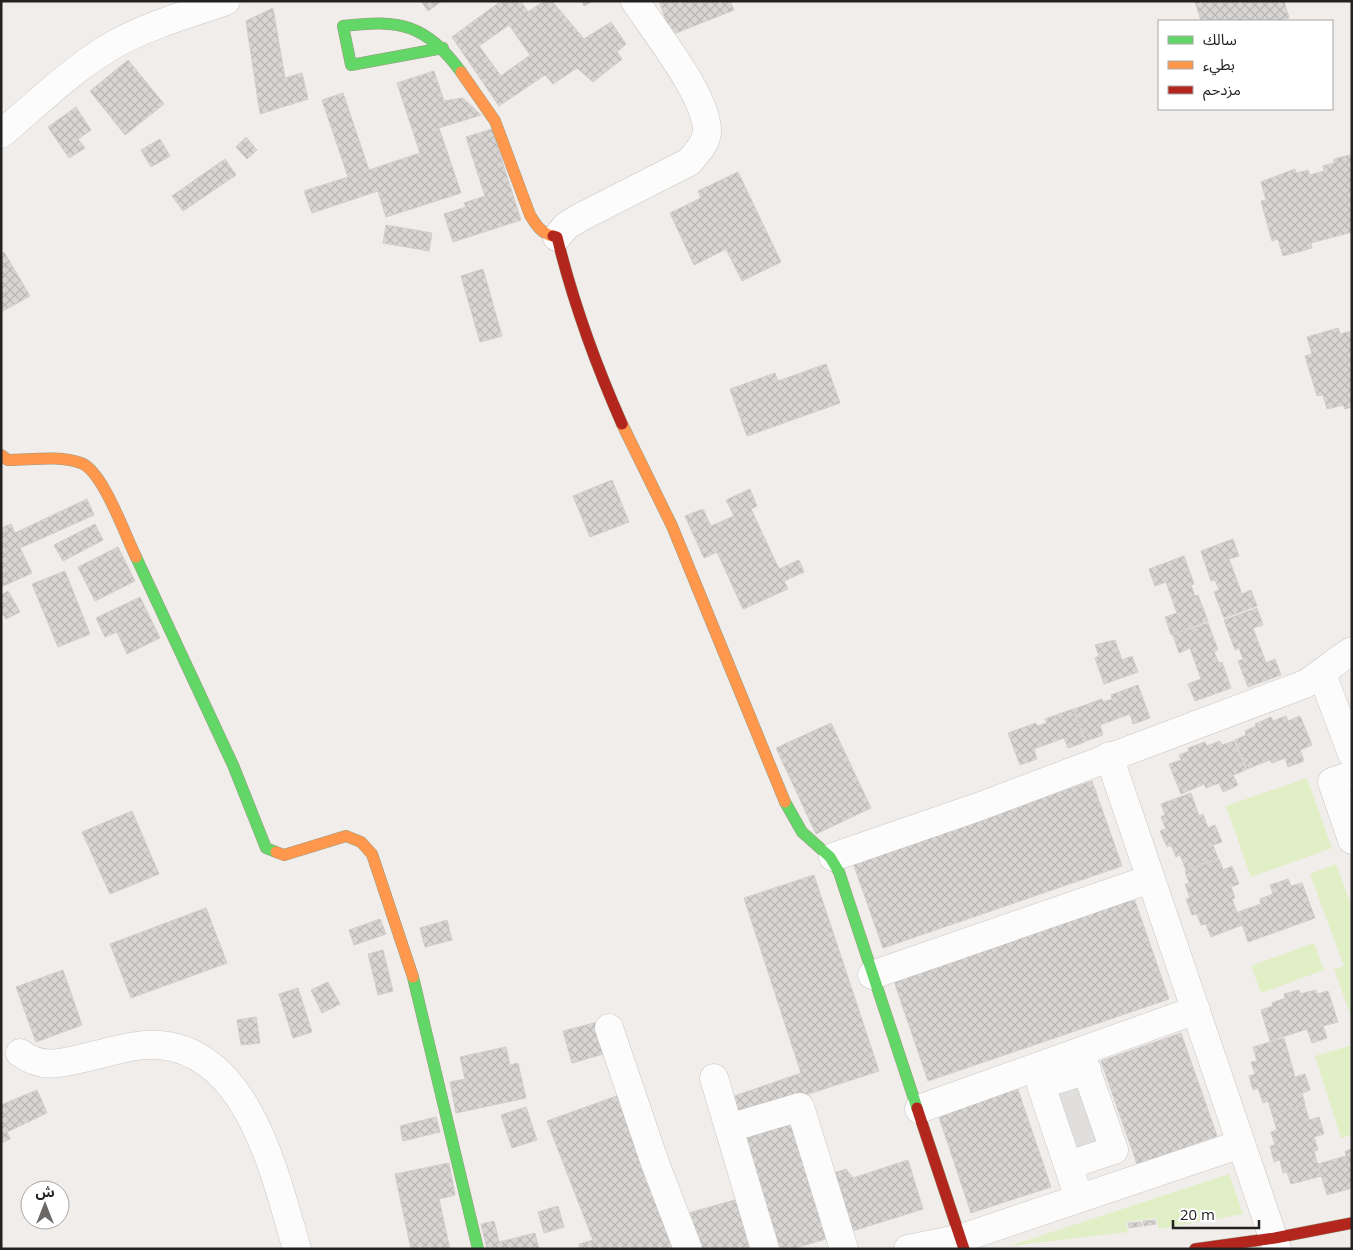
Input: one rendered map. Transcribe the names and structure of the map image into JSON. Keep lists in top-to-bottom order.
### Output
{
  "legend": ["سالك", "بطيء", "مزدحم"],
  "scale_bar": "20 m",
  "north": "top"
}
